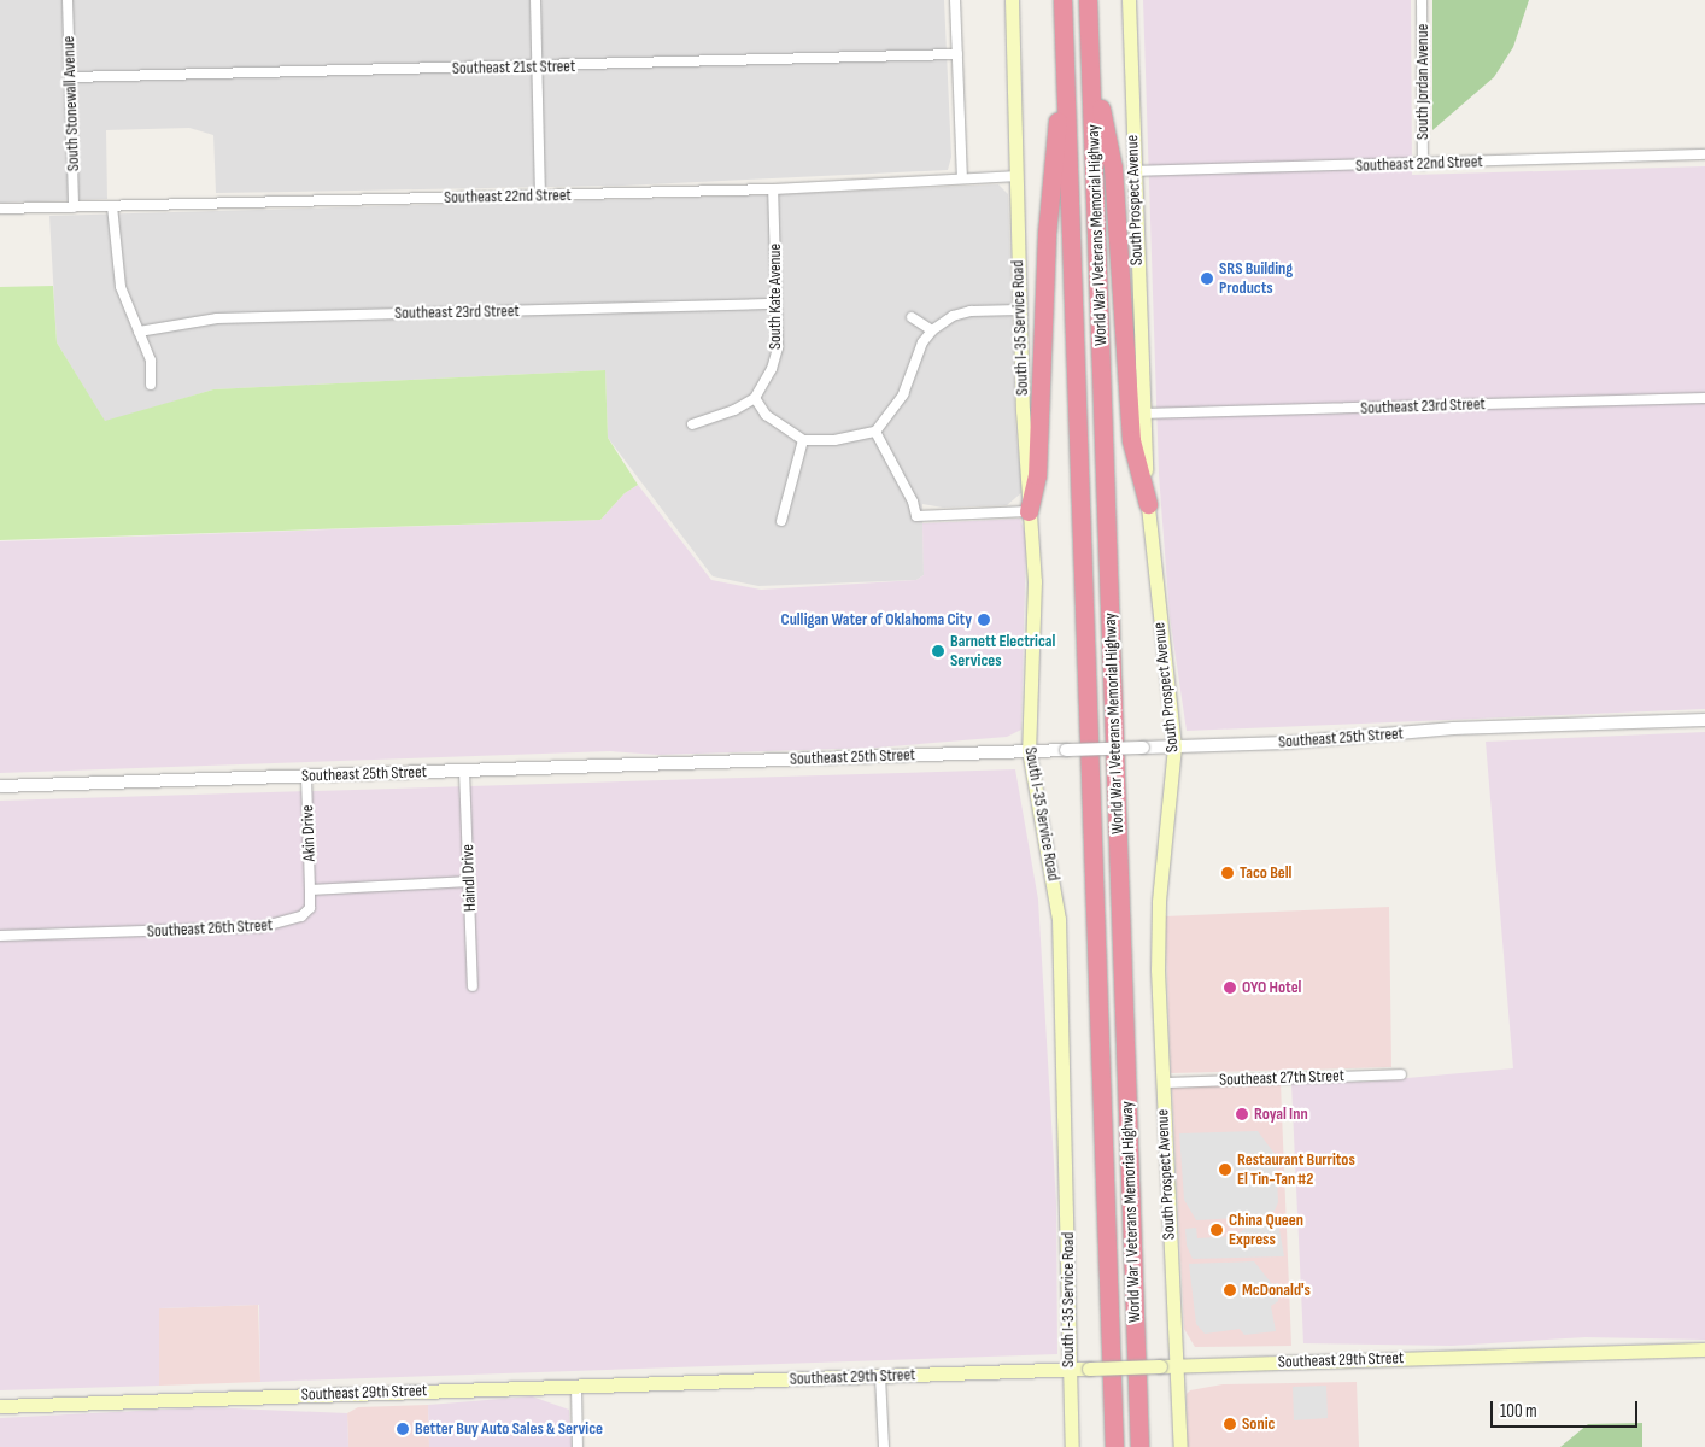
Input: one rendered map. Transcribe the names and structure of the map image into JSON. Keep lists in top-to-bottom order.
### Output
{
  "streets": {
    "highway": ["World War I Veterans Memorial Highway"],
    "main road": ["South Prospect Avenue", "South I-35 Service Road", "Southeast 29th Street"],
    "street": [
      "Southeast 21st Street",
      "South Jordan Avenue",
      "South Stonewall Avenue",
      "Southeast 22nd Street",
      "South Kate Avenue",
      "Southeast 23rd Street",
      "Southeast 25th Street",
      "Akin Drive",
      "Haindl Drive",
      "Southeast 26th Street",
      "Southeast 27th Street"
    ]
  },
  "crossings": [
    ["Southeast 21st Street", "South Stonewall Avenue"],
    ["South Jordan Avenue", "Southeast 22nd Street"],
    ["South Stonewall Avenue", "Southeast 22nd Street"],
    ["Southeast 22nd Street", "South Prospect Avenue"],
    ["Southeast 22nd Street", "South Kate Avenue"],
    ["Southeast 22nd Street", "South I-35 Service Road"],
    ["South Prospect Avenue", "Southeast 23rd Street"],
    ["South Prospect Avenue", "Southeast 25th Street"],
    ["South Prospect Avenue", "Southeast 27th Street"],
    ["South Prospect Avenue", "Southeast 29th Street"],
    ["South Kate Avenue", "Southeast 23rd Street"],
    ["South I-35 Service Road", "Southeast 25th Street"],
    ["South I-35 Service Road", "Southeast 29th Street"],
    ["Southeast 25th Street", "Akin Drive"],
    ["Southeast 25th Street", "Haindl Drive"],
    ["Akin Drive", "Southeast 26th Street"]
  ],
  "places": [
    "SRS Building Products",
    "Culligan Water of Oklahoma City",
    "Barnett Electrical Services",
    "Taco Bell",
    "OYO Hotel",
    "Royal Inn",
    "Restaurant Burritos El Tin-Tan #2",
    "China Queen Express",
    "McDonald's",
    "Sonic",
    "Better Buy Auto Sales & Service"
  ],
  "scale_bar": "100 m"
}
